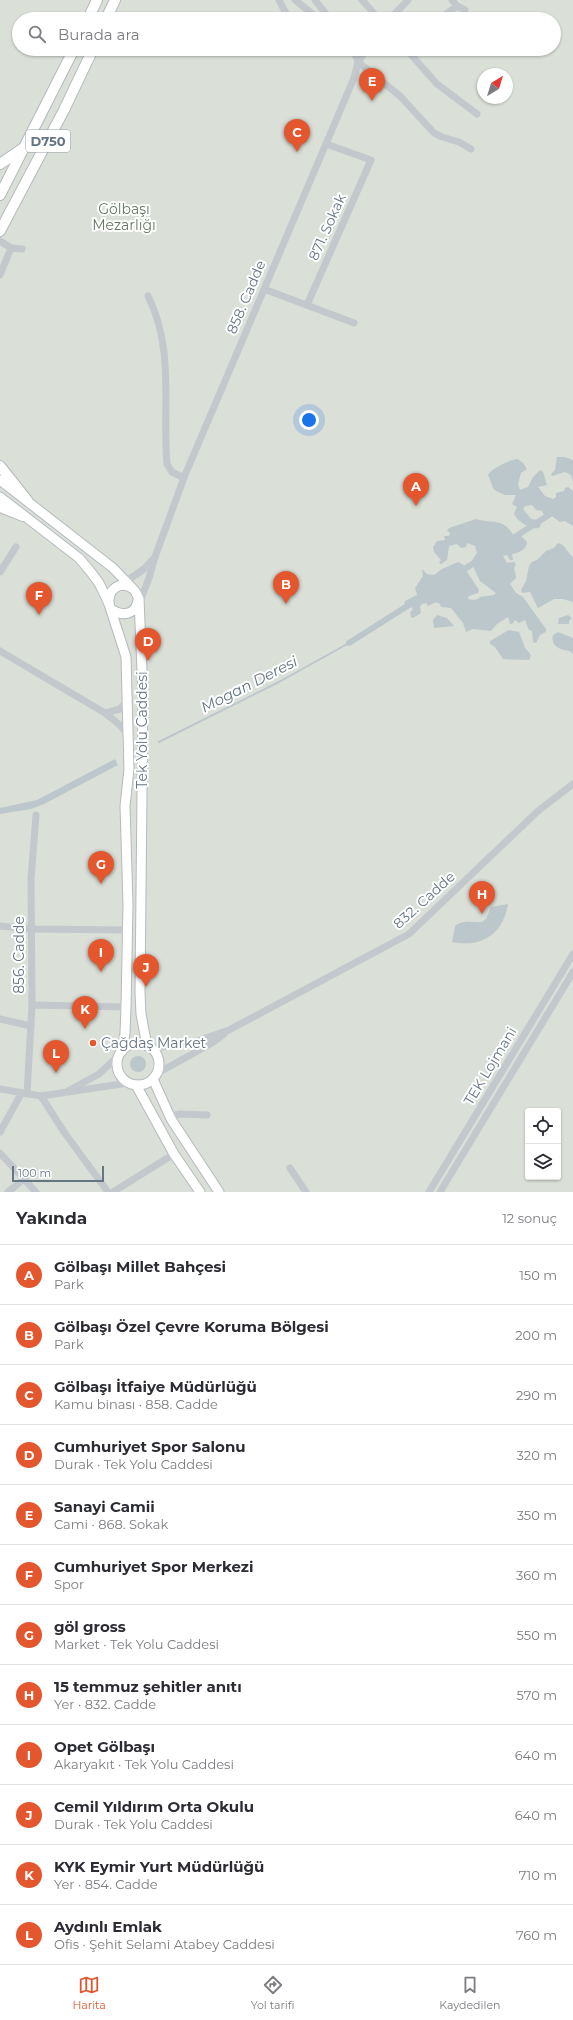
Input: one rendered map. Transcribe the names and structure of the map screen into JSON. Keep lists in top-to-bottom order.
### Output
{
  "streets": {
    "highway": ["D750"],
    "main road": ["Tek Yolu Caddesi"],
    "street": [
      "871. Sokak",
      "858. Cadde",
      "832. Cadde",
      "856. Cadde",
      "TEK Lojmani"
    ]
  },
  "crossings": [
    ["871. Sokak", "858. Cadde"],
    ["858. Cadde", "Tek Yolu Caddesi"],
    ["Tek Yolu Caddesi", "832. Cadde"]
  ],
  "water": ["Mogan Deresi"],
  "parks": ["Gölbaşı Mezarlığı"],
  "places": ["Çağdaş Market"],
  "scale_bar": "100 m",
  "north": "top right",
  "page": {
    "search": "Burada ara",
    "pins": [
      "E",
      "C",
      "A",
      "B",
      "F",
      "D",
      "G",
      "H",
      "I",
      "J",
      "K",
      "L"
    ],
    "scale": "100 m",
    "heading": ["Yakında", "12 sonuç"],
    "list": [
      {
        "mark": "A",
        "name": "Gölbaşı Millet Bahçesi",
        "note": "Park",
        "value": "150 m"
      },
      {
        "mark": "B",
        "name": "Gölbaşı Özel Çevre Koruma Bölgesi",
        "note": "Park",
        "value": "200 m"
      },
      {
        "mark": "C",
        "name": "Gölbaşı İtfaiye Müdürlüğü",
        "note": "Kamu binası · 858. Cadde",
        "value": "290 m"
      },
      {
        "mark": "D",
        "name": "Cumhuriyet Spor Salonu",
        "note": "Durak · Tek Yolu Caddesi",
        "value": "320 m"
      },
      {
        "mark": "E",
        "name": "Sanayi Camii",
        "note": "Cami · 868. Sokak",
        "value": "350 m"
      },
      {
        "mark": "F",
        "name": "Cumhuriyet Spor Merkezi",
        "note": "Spor",
        "value": "360 m"
      },
      {
        "mark": "G",
        "name": "göl gross",
        "note": "Market · Tek Yolu Caddesi",
        "value": "550 m"
      },
      {
        "mark": "H",
        "name": "15 temmuz şehitler anıtı",
        "note": "Yer · 832. Cadde",
        "value": "570 m"
      },
      {
        "mark": "I",
        "name": "Opet Gölbaşı",
        "note": "Akaryakıt · Tek Yolu Caddesi",
        "value": "640 m"
      },
      {
        "mark": "J",
        "name": "Cemil Yıldırım Orta Okulu",
        "note": "Durak · Tek Yolu Caddesi",
        "value": "640 m"
      },
      {
        "mark": "K",
        "name": "KYK Eymir Yurt Müdürlüğü",
        "note": "Yer · 854. Cadde",
        "value": "710 m"
      },
      {
        "mark": "L",
        "name": "Aydınlı Emlak",
        "note": "Ofis · Şehit Selami Atabey Caddesi",
        "value": "760 m"
      }
    ],
    "nav": ["Harita", "Yol tarifi", "Kaydedilen"]
  }
}
